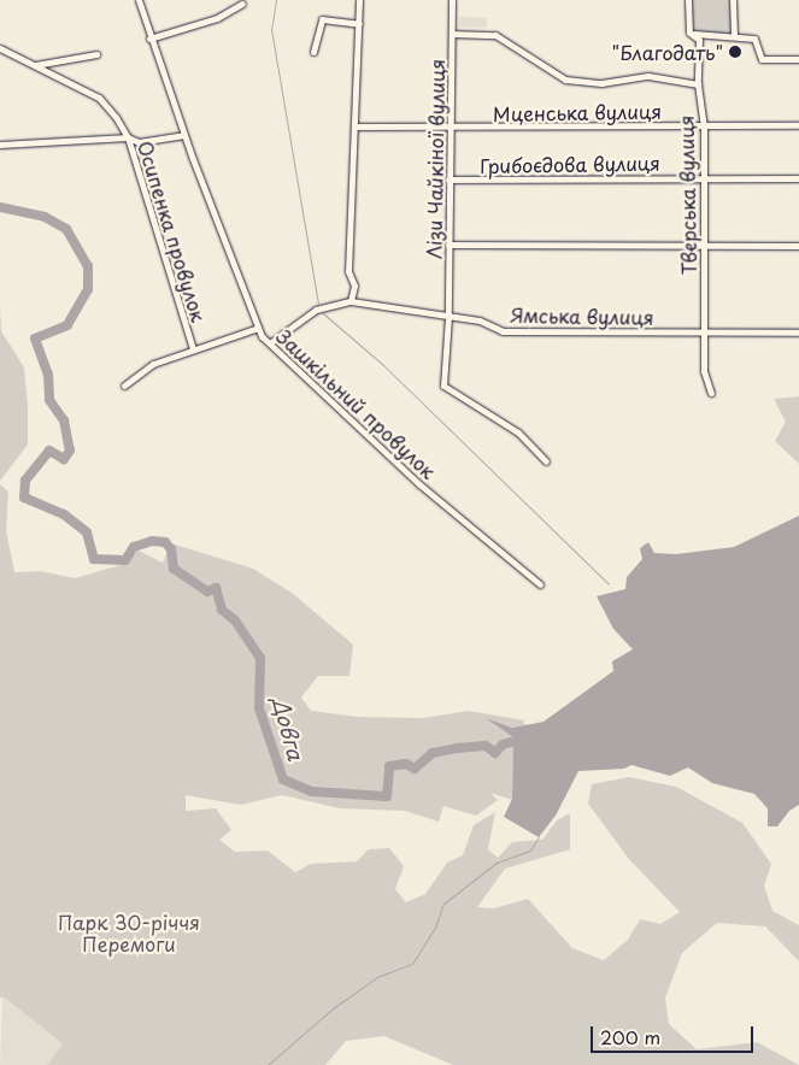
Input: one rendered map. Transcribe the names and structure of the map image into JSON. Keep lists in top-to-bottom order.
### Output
{
  "streets": {
    "street": [
      "Мценська вулиця",
      "Лізи Чайкіної вулиця",
      "Грибоєдова вулиця",
      "Тверська вулиця",
      "Осипенка провулок",
      "Ямська вулиця",
      "Зашкільний провулок"
    ]
  },
  "crossings": [
    ["Мценська вулиця", "Лізи Чайкіної вулиця"],
    ["Мценська вулиця", "Тверська вулиця"],
    ["Лізи Чайкіної вулиця", "Грибоєдова вулиця"],
    ["Лізи Чайкіної вулиця", "Ямська вулиця"],
    ["Грибоєдова вулиця", "Тверська вулиця"],
    ["Тверська вулиця", "Ямська вулиця"],
    ["Ямська вулиця", "Зашкільний провулок"]
  ],
  "water": ["Довга"],
  "parks": ["Парк 30-річчя Перемоги"],
  "places": ["\"Благодать\""],
  "scale_bar": "200 m"
}
